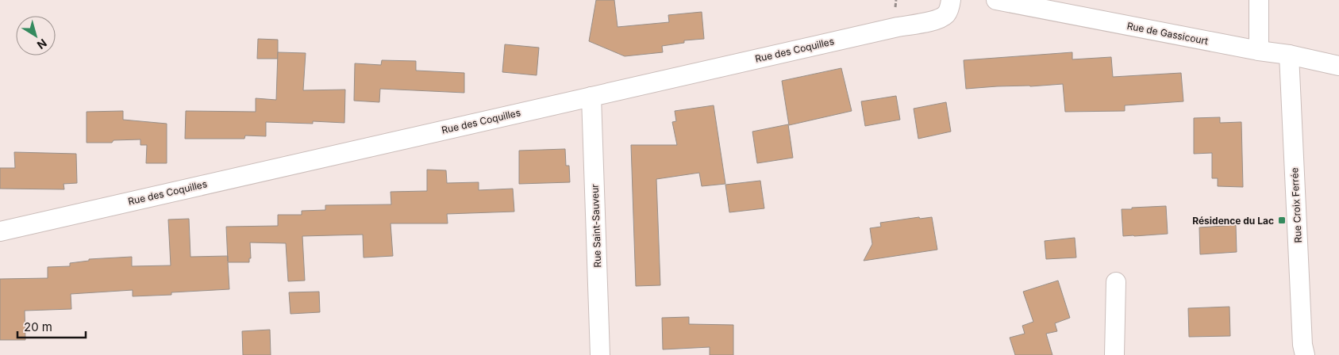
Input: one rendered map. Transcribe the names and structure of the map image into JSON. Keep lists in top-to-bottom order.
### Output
{
  "streets": {
    "street": [
      "Rue de Gassicourt",
      "Rue des Coquilles",
      "Rue Croix Ferrée",
      "Rue Saint-Sauveur"
    ]
  },
  "crossings": [
    ["Rue de Gassicourt", "Rue Croix Ferrée"],
    ["Rue des Coquilles", "Rue Saint-Sauveur"]
  ],
  "places": {
    "transit": ["Résidence du Lac"]
  },
  "scale_bar": "20 m",
  "north": "bottom right"
}
